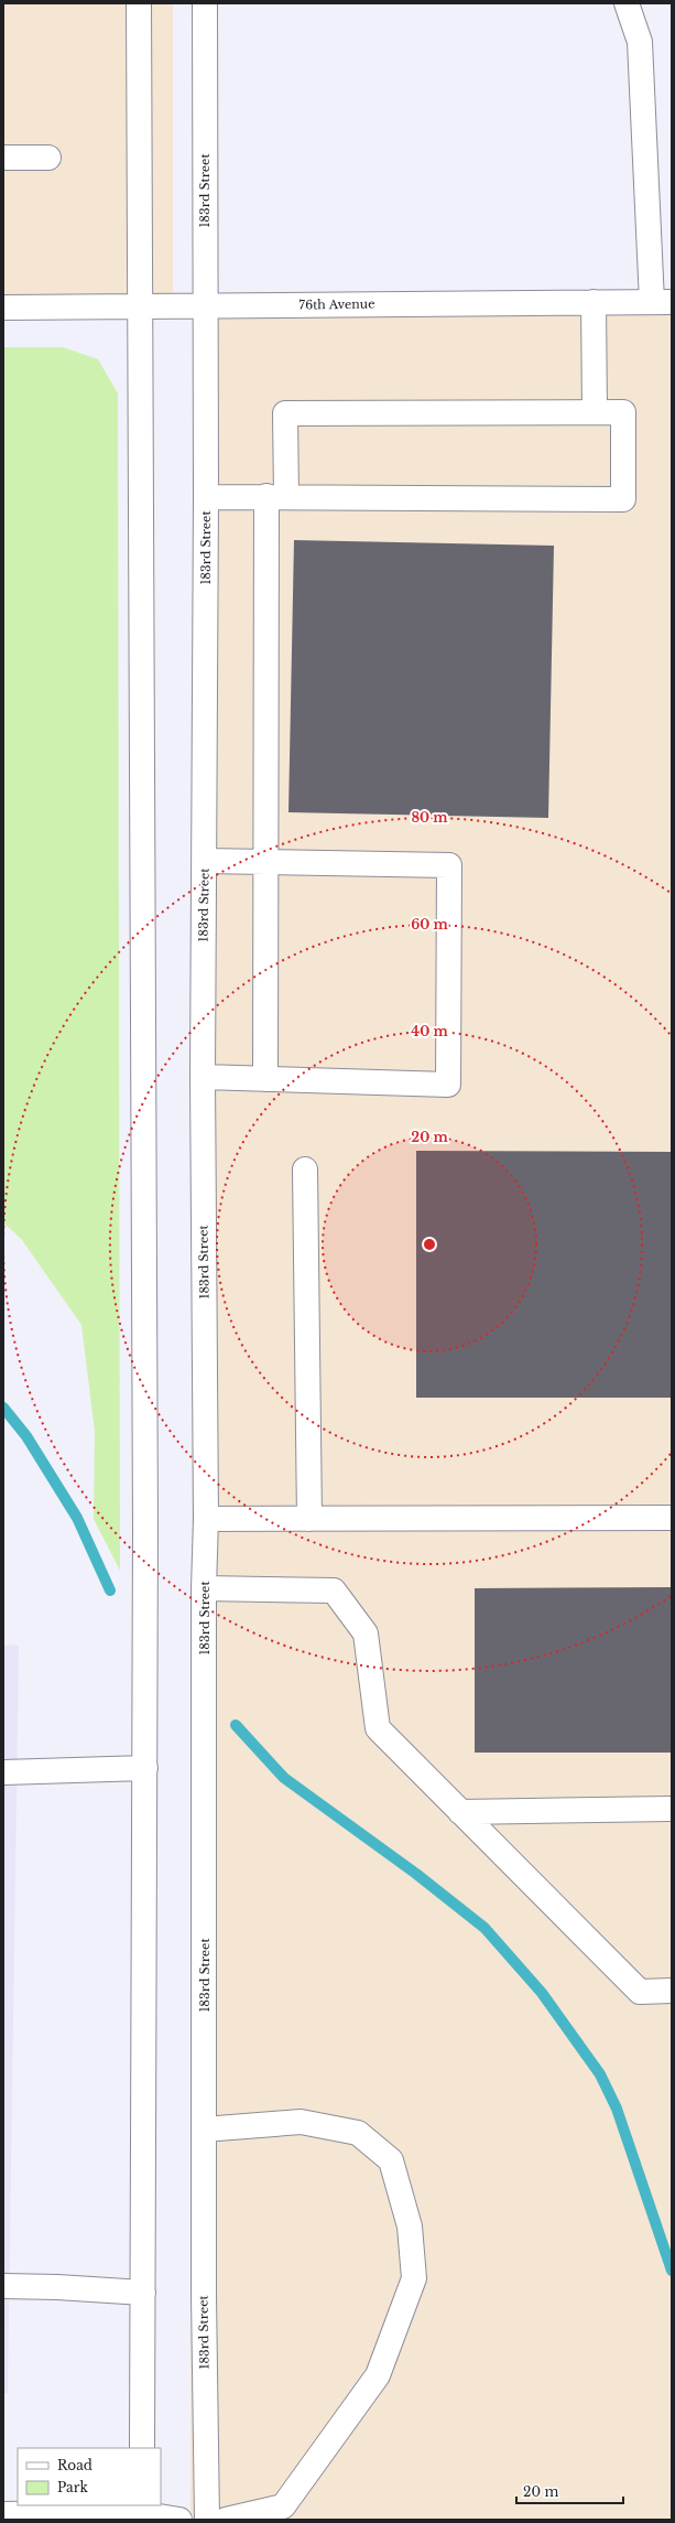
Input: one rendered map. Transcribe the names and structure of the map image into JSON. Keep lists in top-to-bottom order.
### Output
{
  "streets": {
    "street": ["183rd Street", "76th Avenue"]
  },
  "crossings": [
    ["183rd Street", "76th Avenue"]
  ],
  "legend": ["Road", "Park"],
  "scale_bar": "20 m",
  "rings": [
    "80 m",
    "60 m",
    "40 m",
    "20 m"
  ]
}
